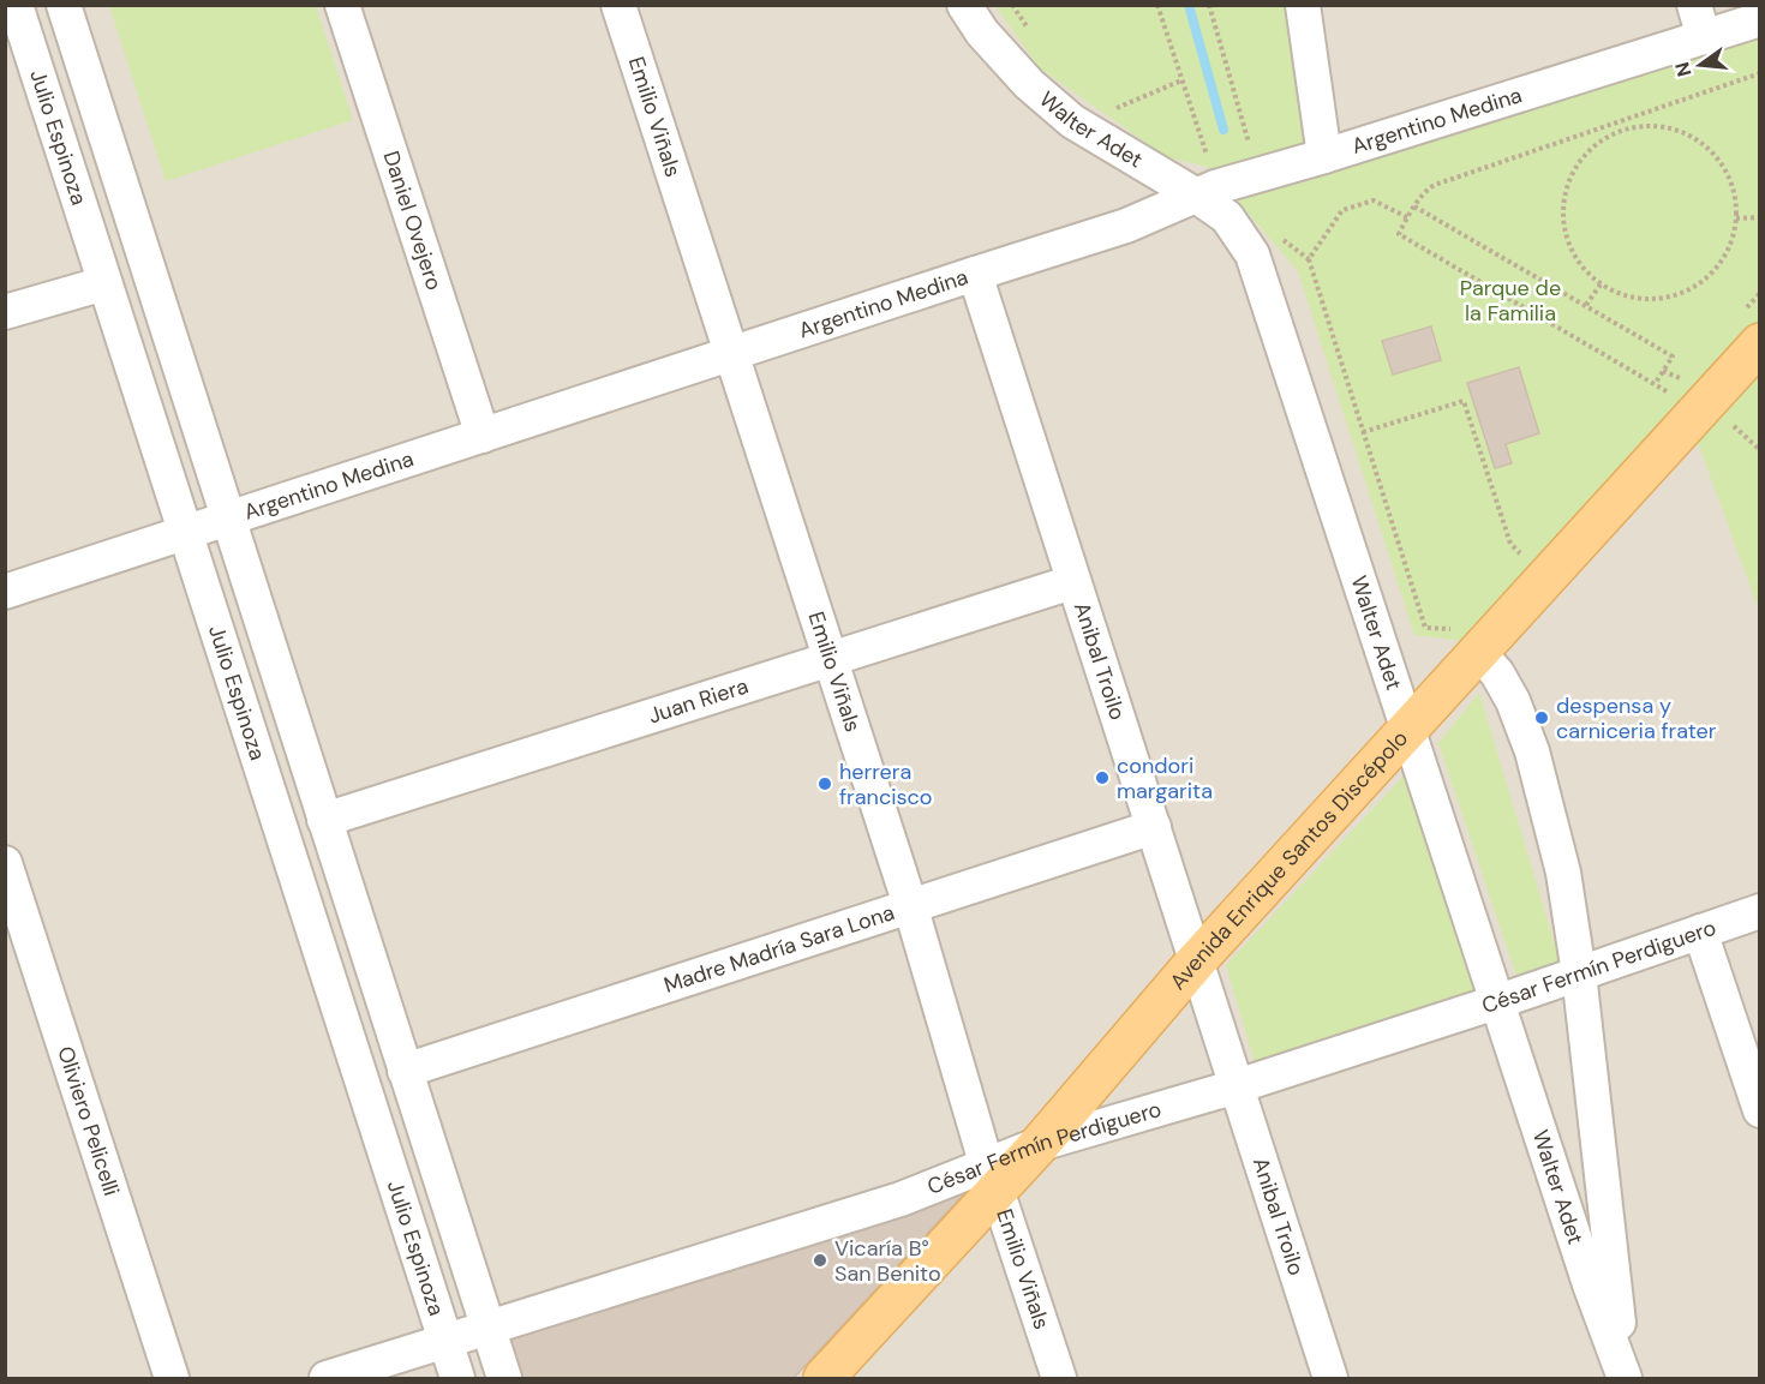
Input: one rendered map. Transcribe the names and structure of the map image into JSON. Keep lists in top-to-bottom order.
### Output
{
  "streets": {
    "main road": ["Avenida Enrique Santos Discépolo"],
    "street": [
      "Emilio Viñals",
      "Argentino Medina",
      "Walter Adet",
      "Julio Espinoza",
      "Daniel Ovejero",
      "Anibal Troilo",
      "Juan Riera",
      "Madre Madría Sara Lona",
      "César Fermín Perdiguero",
      "Oliviero Pelicelli"
    ]
  },
  "crossings": [
    ["Emilio Viñals", "Argentino Medina"],
    ["Emilio Viñals", "Juan Riera"],
    ["Emilio Viñals", "Avenida Enrique Santos Discépolo"],
    ["Emilio Viñals", "Madre Madría Sara Lona"],
    ["Emilio Viñals", "César Fermín Perdiguero"],
    ["Argentino Medina", "Walter Adet"],
    ["Argentino Medina", "Julio Espinoza"],
    ["Argentino Medina", "Daniel Ovejero"],
    ["Argentino Medina", "Anibal Troilo"],
    ["Walter Adet", "Avenida Enrique Santos Discépolo"],
    ["Walter Adet", "César Fermín Perdiguero"],
    ["Julio Espinoza", "Juan Riera"],
    ["Julio Espinoza", "Madre Madría Sara Lona"],
    ["Julio Espinoza", "César Fermín Perdiguero"],
    ["Anibal Troilo", "Juan Riera"],
    ["Anibal Troilo", "Avenida Enrique Santos Discépolo"],
    ["Anibal Troilo", "Madre Madría Sara Lona"],
    ["Anibal Troilo", "César Fermín Perdiguero"],
    ["Avenida Enrique Santos Discépolo", "César Fermín Perdiguero"]
  ],
  "parks": ["Parque de la Familia"],
  "places": [
    "despensa y carniceria frater",
    "condori margarita",
    "herrera francisco",
    "Vicaría B° San Benito"
  ],
  "north": "left"
}
